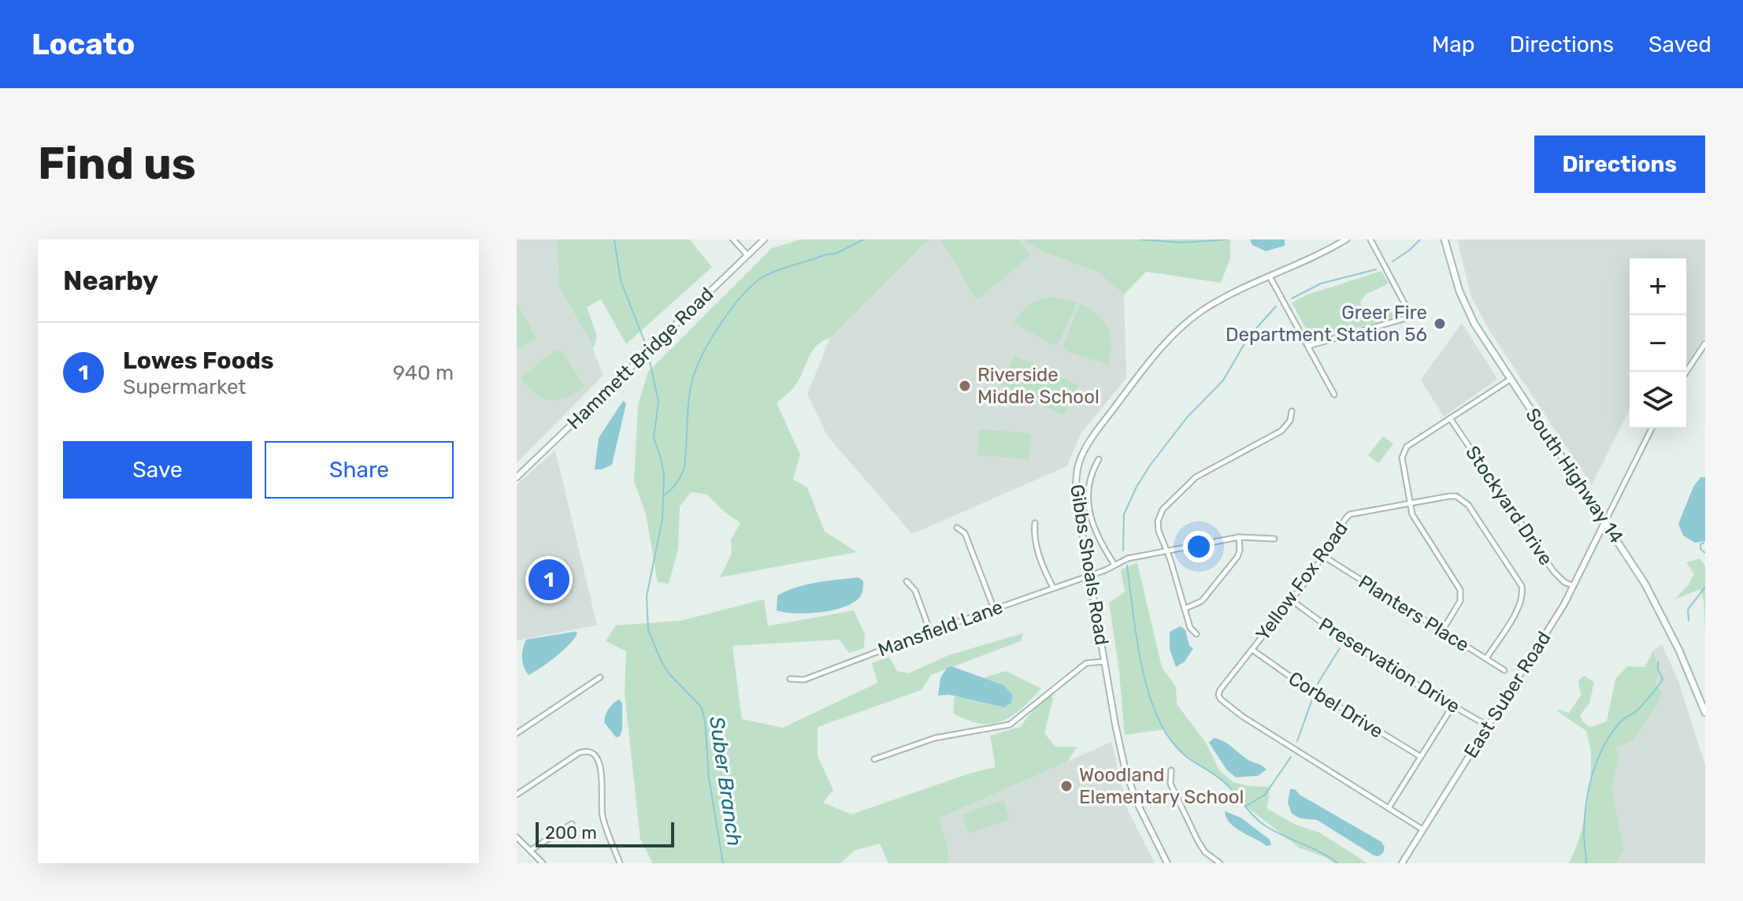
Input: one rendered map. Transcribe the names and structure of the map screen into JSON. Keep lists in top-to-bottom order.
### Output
{
  "streets": {
    "main road": ["South Highway 14"],
    "street": [
      "Hammett Bridge Road",
      "Stockyard Drive",
      "Gibbs Shoals Road",
      "Yellow Fox Road",
      "Planters Place",
      "Mansfield Lane",
      "Preservation Drive",
      "East Suber Road",
      "Corbel Drive"
    ]
  },
  "crossings": [
    ["South Highway 14", "East Suber Road"],
    ["Stockyard Drive", "East Suber Road"],
    ["Gibbs Shoals Road", "Mansfield Lane"],
    ["Yellow Fox Road", "Planters Place"],
    ["Yellow Fox Road", "Preservation Drive"],
    ["Yellow Fox Road", "East Suber Road"],
    ["Yellow Fox Road", "Corbel Drive"],
    ["Preservation Drive", "East Suber Road"]
  ],
  "water": ["Suber Branch"],
  "places": ["Greer Fire Department Station 56", "Riverside Middle School", "Woodland Elementary School"],
  "scale_bar": "200 m",
  "page": {
    "header": "Locato",
    "nav": ["Map", "Directions", "Saved"],
    "buttons": [
      "Directions",
      ["Save", "Share"]
    ],
    "title": "Find us",
    "heading": "Nearby",
    "map_buttons": ["+", "−"],
    "list": [
      {
        "mark": "1",
        "name": "Lowes Foods",
        "note": "Supermarket",
        "value": "940 m"
      }
    ],
    "pins": "1",
    "scale": "200 m"
  }
}
